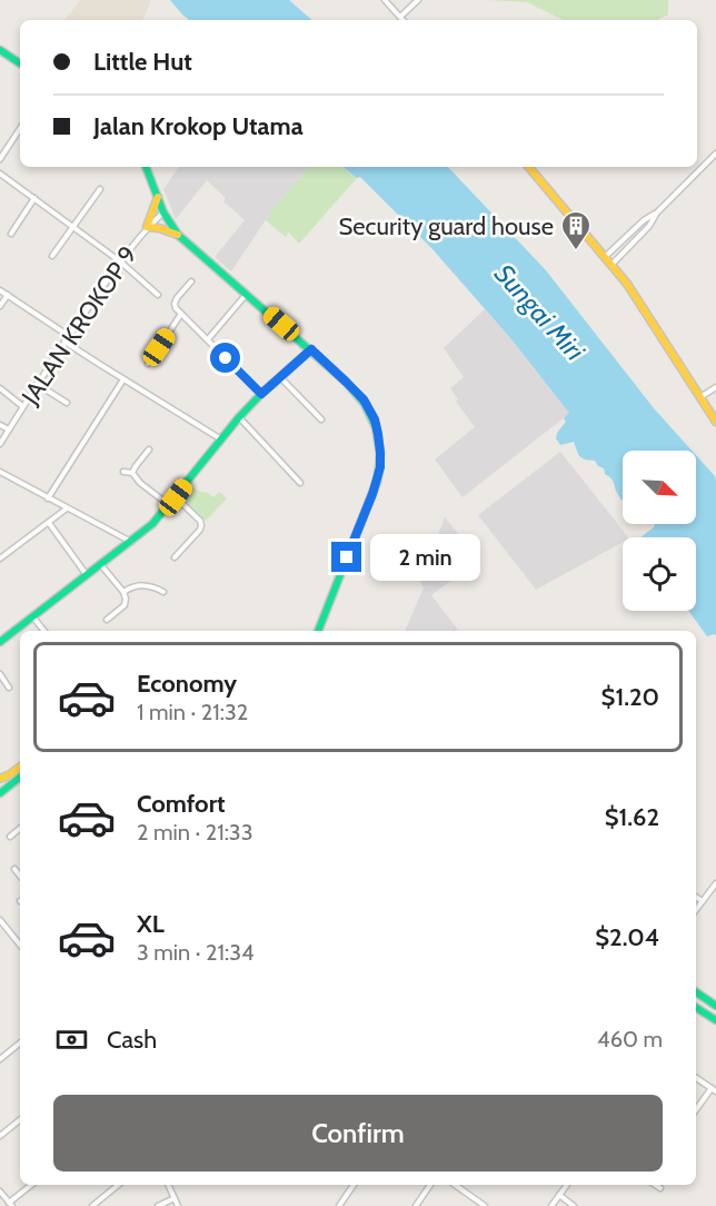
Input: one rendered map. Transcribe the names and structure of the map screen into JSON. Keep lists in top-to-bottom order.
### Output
{
  "streets": {
    "street": ["JALAN KROKOP 9"]
  },
  "water": ["Sungai Miri"],
  "places": {
    "building": ["Security guard house"]
  },
  "north": "bottom right",
  "page": {
    "banner": ["Little Hut", "Jalan Krokop Utama"],
    "bubble": "2 min",
    "list": [
      {
        "name": "Economy",
        "note": "1 min · 21:32",
        "value": "$1.20"
      },
      {
        "name": "Comfort",
        "note": "2 min · 21:33",
        "value": "$1.62"
      },
      {
        "name": "XL",
        "note": "3 min · 21:34",
        "value": "$2.04"
      }
    ],
    "pay": ["Cash", "460 m"],
    "buttons": "Confirm"
  }
}
